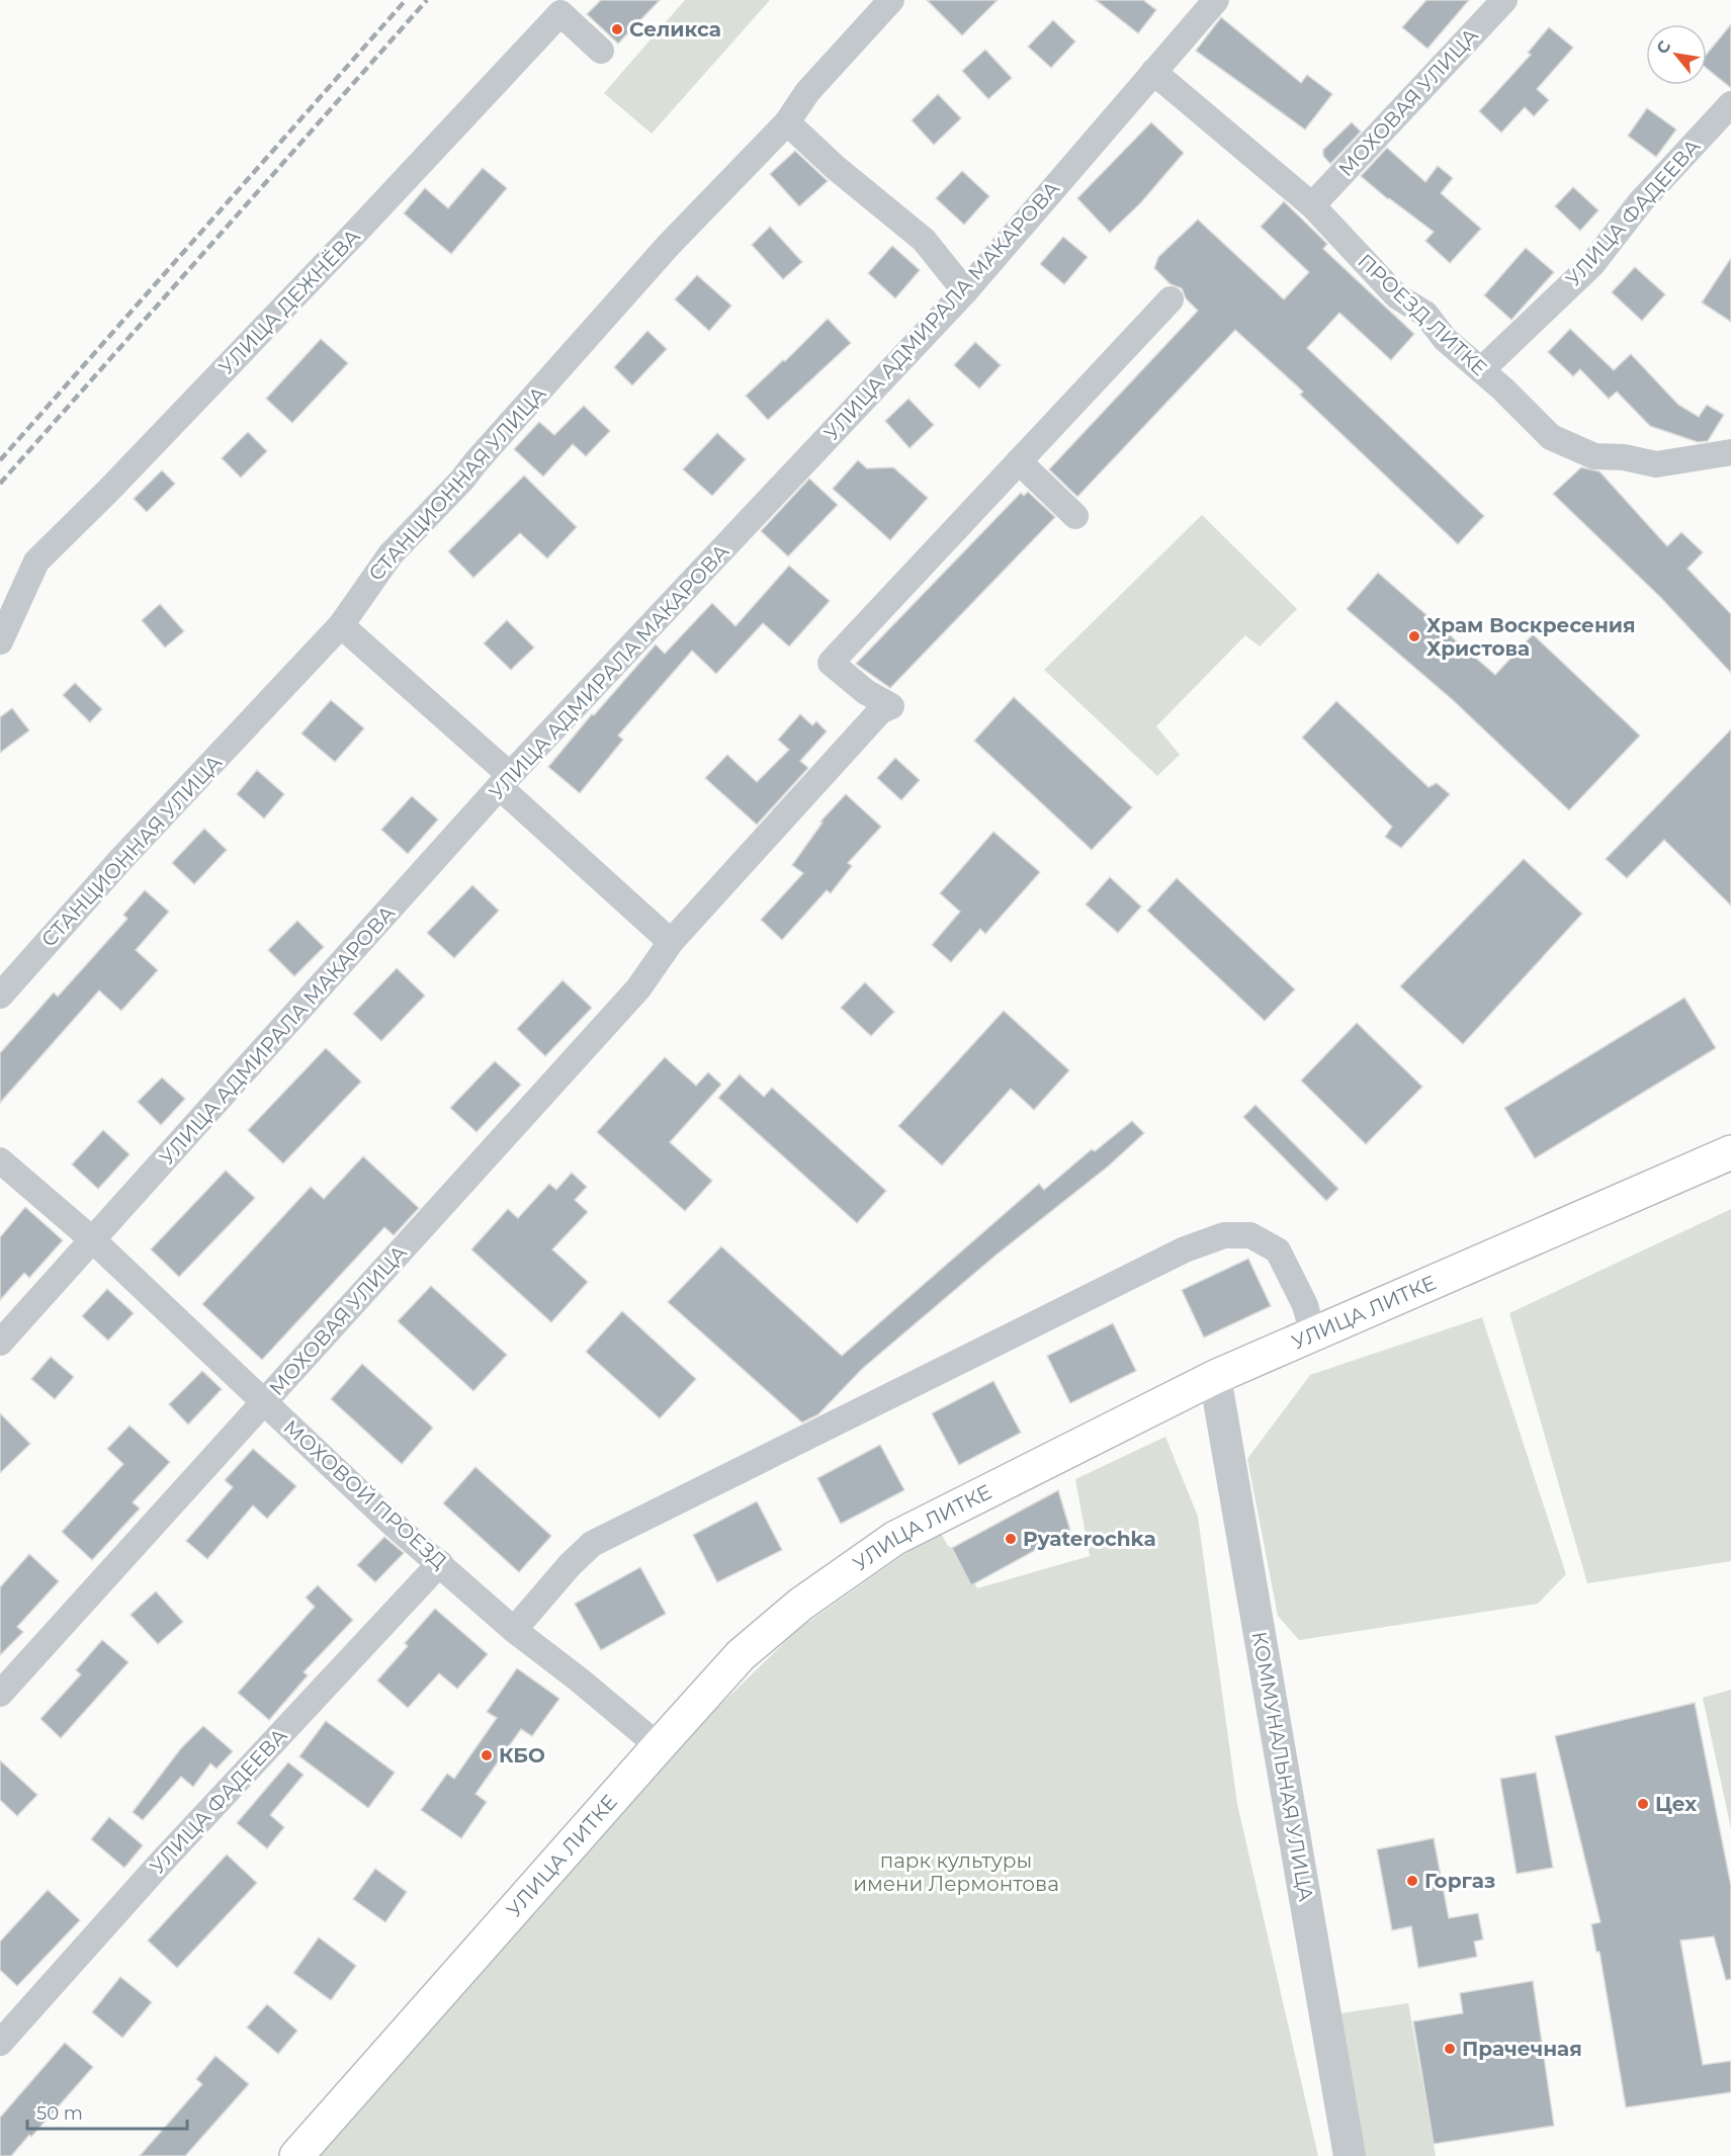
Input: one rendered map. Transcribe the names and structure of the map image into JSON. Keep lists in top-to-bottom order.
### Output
{
  "streets": {
    "main road": ["УЛИЦА ЛИТКЕ"],
    "street": [
      "МОХОВАЯ УЛИЦА",
      "УЛИЦА ФАДЕЕВА",
      "УЛИЦА ДЕЖНЁВА",
      "УЛИЦА АДМИРАЛА МАКАРОВА",
      "ПРОЕЗД ЛИТКЕ",
      "СТАНЦИОННАЯ УЛИЦА",
      "МОХОВОЙ ПРОЕЗД",
      "КОММУНАЛЬНАЯ УЛИЦА"
    ]
  },
  "crossings": [
    ["МОХОВАЯ УЛИЦА", "ПРОЕЗД ЛИТКЕ"],
    ["МОХОВАЯ УЛИЦА", "МОХОВОЙ ПРОЕЗД"],
    ["УЛИЦА ФАДЕЕВА", "ПРОЕЗД ЛИТКЕ"],
    ["УЛИЦА ФАДЕЕВА", "МОХОВОЙ ПРОЕЗД"],
    ["УЛИЦА АДМИРАЛА МАКАРОВА", "ПРОЕЗД ЛИТКЕ"],
    ["УЛИЦА АДМИРАЛА МАКАРОВА", "МОХОВОЙ ПРОЕЗД"],
    ["УЛИЦА ЛИТКЕ", "МОХОВОЙ ПРОЕЗД"],
    ["УЛИЦА ЛИТКЕ", "КОММУНАЛЬНАЯ УЛИЦА"]
  ],
  "parks": ["парк культуры имени Лермонтова"],
  "places": [
    "Селикса",
    "Храм Воскресения Христова",
    "Pyaterochka",
    "КБО",
    "Цех",
    "Горгаз",
    "Прачечная"
  ],
  "scale_bar": "50 m",
  "north": "top left"
}
